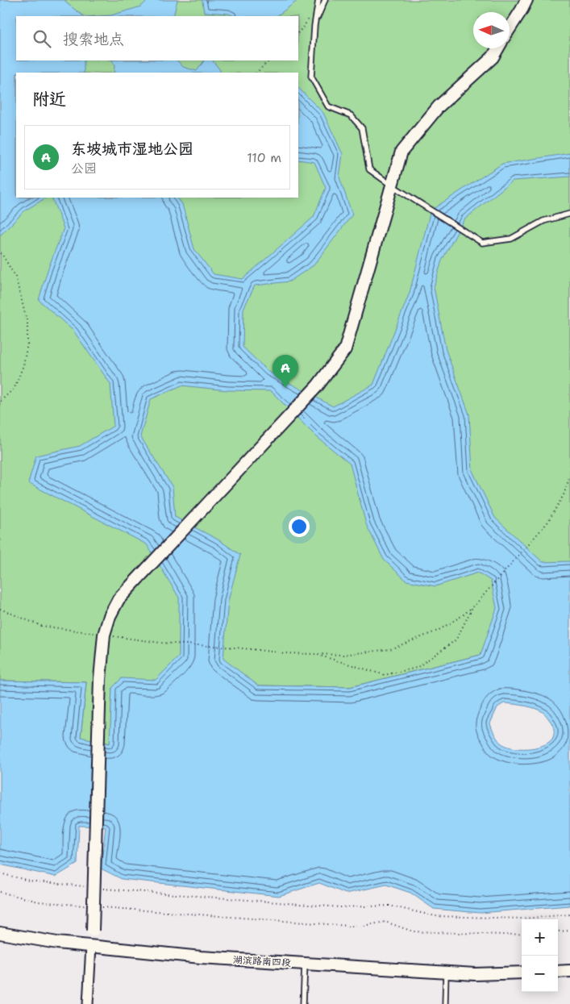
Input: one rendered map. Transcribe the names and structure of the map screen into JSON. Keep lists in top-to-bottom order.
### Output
{
  "streets": {
    "street": ["湖滨路南四段"]
  },
  "north": "left",
  "page": {
    "search": "搜索地点",
    "heading": "附近",
    "list": [
      {
        "mark": "A",
        "name": "东坡城市湿地公园",
        "note": "公园",
        "value": "110 m"
      }
    ],
    "pins": "A",
    "map_buttons": ["+", "−"]
  }
}
